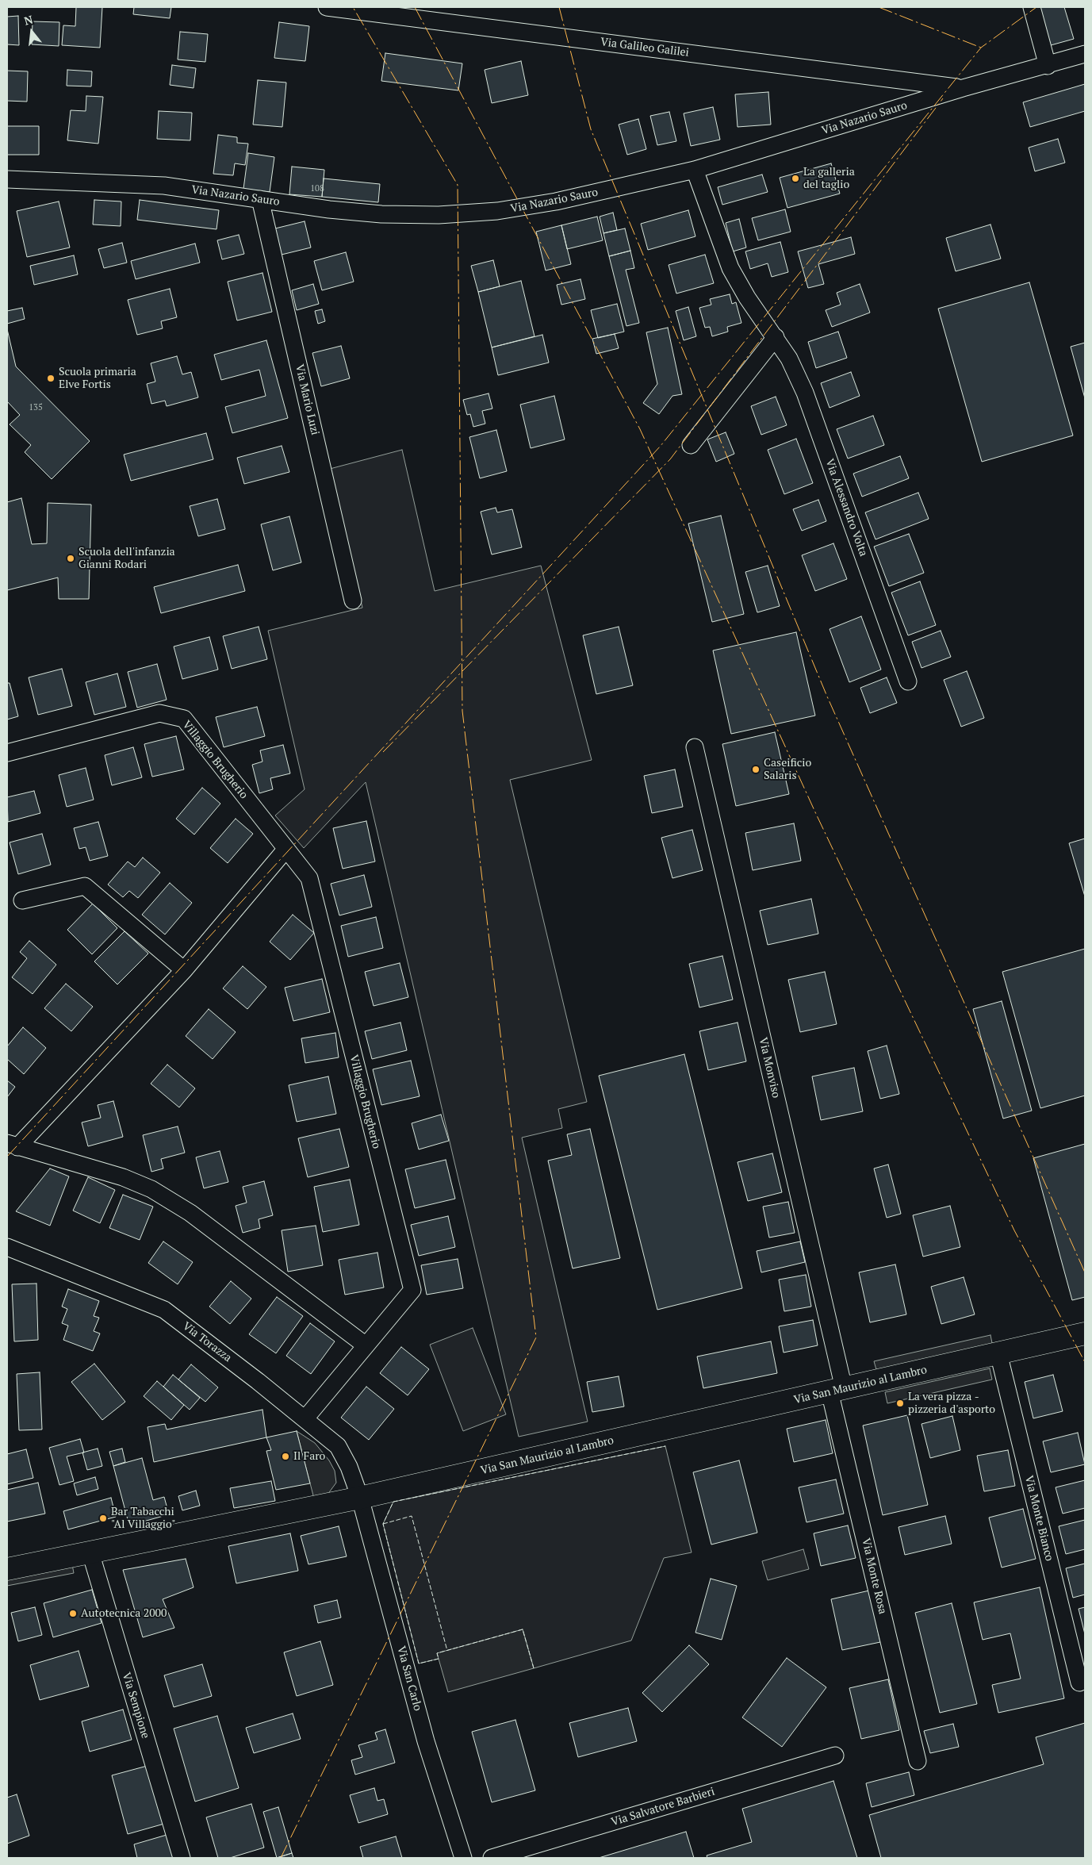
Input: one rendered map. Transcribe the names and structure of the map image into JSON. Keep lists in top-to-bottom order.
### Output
{
  "streets": {
    "main road": ["Via San Maurizio al Lambro"],
    "street": [
      "Via Galileo Galilei",
      "Via Nazario Sauro",
      "Via Mario Luzi",
      "Via Alessandro Volta",
      "Villaggio Brugherio",
      "Via Monviso",
      "Via Torazza",
      "Via Monte Bianco",
      "Via Monte Rosa",
      "Via San Carlo",
      "Via Sempione",
      "Via Salvatore Barbieri"
    ]
  },
  "crossings": [
    ["Via Galileo Galilei", "Via Nazario Sauro"],
    ["Via Nazario Sauro", "Via Mario Luzi"],
    ["Via Nazario Sauro", "Via Alessandro Volta"],
    ["Villaggio Brugherio", "Via Torazza"],
    ["Via Monviso", "Via San Maurizio al Lambro"],
    ["Via Monviso", "Via Monte Rosa"],
    ["Via Torazza", "Via San Maurizio al Lambro"],
    ["Via Torazza", "Via San Carlo"],
    ["Via San Maurizio al Lambro", "Via Monte Bianco"],
    ["Via San Maurizio al Lambro", "Via Monte Rosa"],
    ["Via San Maurizio al Lambro", "Via San Carlo"],
    ["Via San Maurizio al Lambro", "Via Sempione"]
  ],
  "places": [
    "La galleria del taglio",
    "Scuola primaria Elve Fortis",
    "Scuola dell'infanzia Gianni Rodari",
    "Caseificio Salaris",
    "La vera pizza - pizzeria d'asporto",
    "Il Faro",
    "Bar Tabacchi \"Al Villaggio\"",
    "Autotecnica 2000"
  ],
  "house_numbers": ["108", "135"],
  "north": "top"
}
